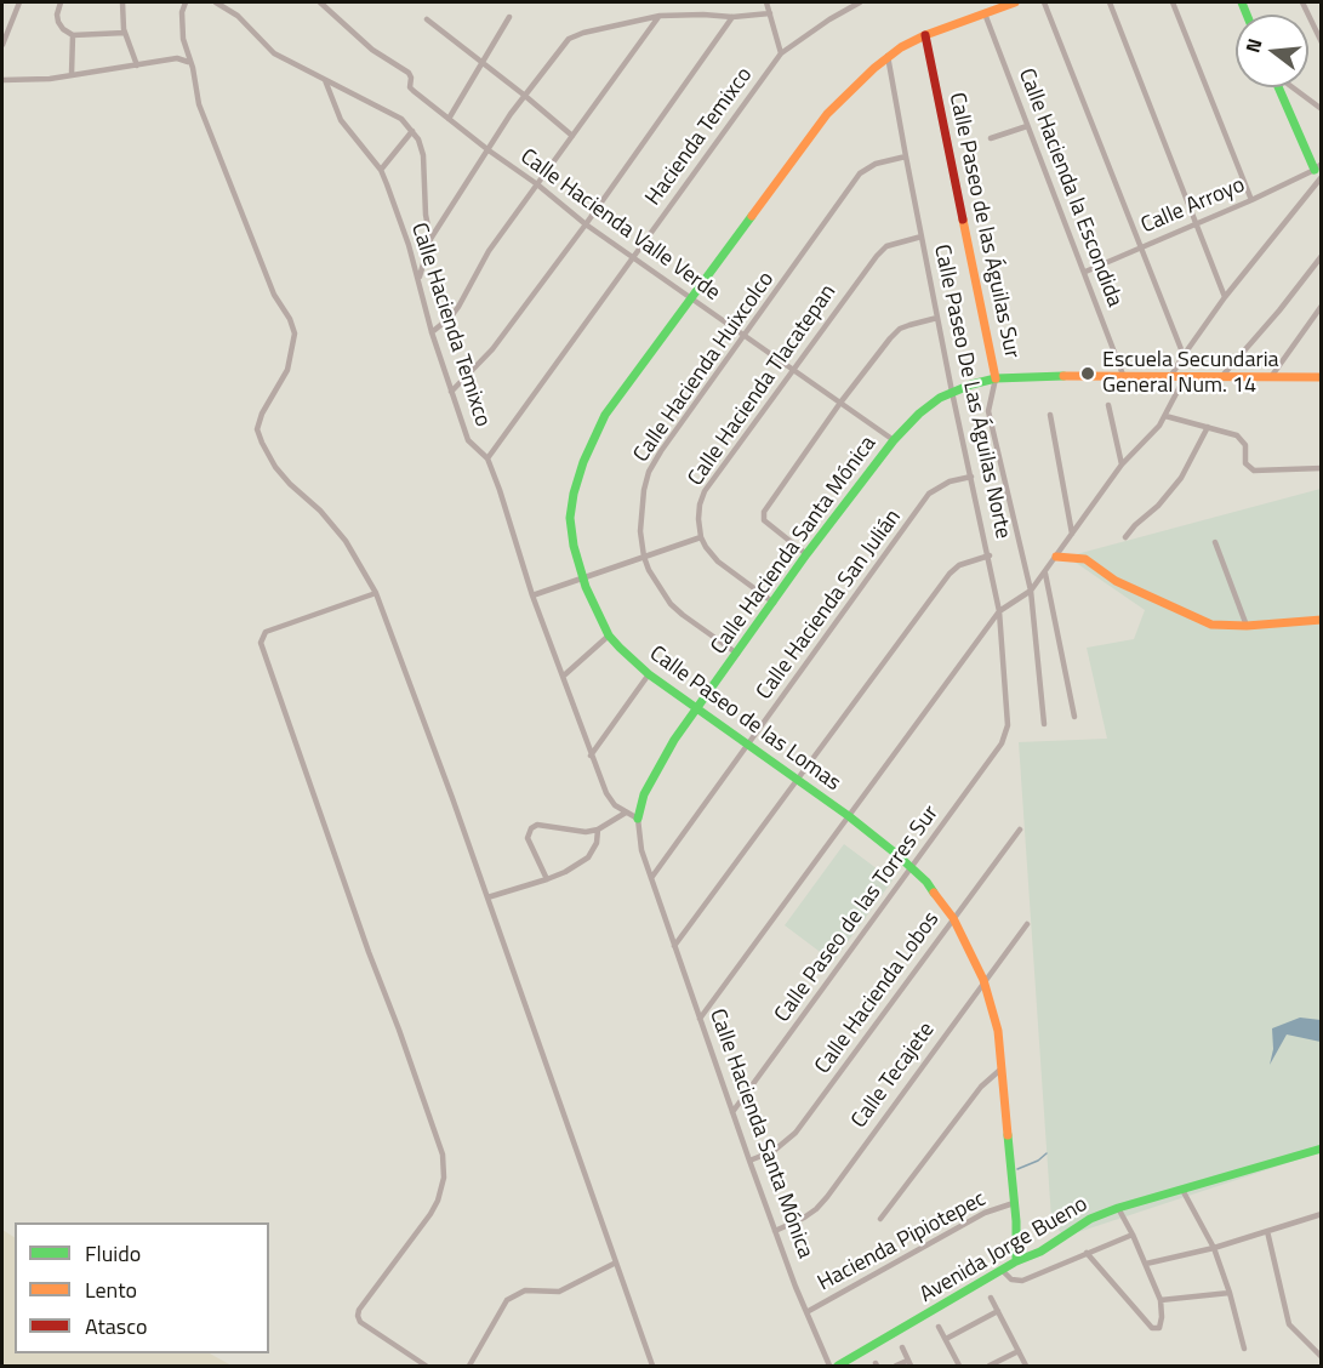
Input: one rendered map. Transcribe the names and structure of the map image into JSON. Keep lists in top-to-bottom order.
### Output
{
  "streets": {
    "street": [
      "Hacienda Temixco",
      "Calle Hacienda la Escondida",
      "Calle Arroyo",
      "Calle Hacienda Valle Verde",
      "Calle Paseo de las Águilas Sur",
      "Calle Hacienda Temixco",
      "Calle Hacienda Huixcolco",
      "Calle Hacienda Tlacatepan",
      "Calle Paseo De Las Águilas Norte",
      "Calle Hacienda Santa Mónica",
      "Calle Hacienda San Julián",
      "Calle Paseo de las Lomas",
      "Calle Paseo de las Torres Sur",
      "Calle Hacienda Lobos",
      "Calle Tecajete",
      "Hacienda Pipiotepec",
      "Avenida Jorge Bueno"
    ]
  },
  "crossings": [
    ["Hacienda Temixco", "Calle Hacienda Valle Verde"],
    ["Hacienda Temixco", "Calle Hacienda Temixco"],
    ["Calle Hacienda la Escondida", "Calle Arroyo"],
    ["Calle Hacienda la Escondida", "Calle Hacienda Santa Mónica"],
    ["Calle Hacienda la Escondida", "Calle Paseo de las Lomas"],
    ["Calle Hacienda Valle Verde", "Calle Hacienda Huixcolco"],
    ["Calle Hacienda Valle Verde", "Calle Hacienda Tlacatepan"],
    ["Calle Hacienda Valle Verde", "Calle Hacienda Santa Mónica"],
    ["Calle Hacienda Valle Verde", "Calle Paseo de las Lomas"],
    ["Calle Paseo de las Águilas Sur", "Calle Hacienda Santa Mónica"],
    ["Calle Paseo de las Águilas Sur", "Calle Paseo de las Lomas"],
    ["Calle Hacienda Temixco", "Calle Hacienda Santa Mónica"],
    ["Calle Hacienda Huixcolco", "Calle Paseo De Las Águilas Norte"],
    ["Calle Hacienda Huixcolco", "Calle Hacienda Santa Mónica"],
    ["Calle Hacienda Tlacatepan", "Calle Paseo De Las Águilas Norte"],
    ["Calle Paseo De Las Águilas Norte", "Calle Hacienda Santa Mónica"],
    ["Calle Paseo De Las Águilas Norte", "Calle Hacienda San Julián"],
    ["Calle Paseo De Las Águilas Norte", "Calle Paseo de las Lomas"],
    ["Calle Paseo De Las Águilas Norte", "Calle Paseo de las Torres Sur"],
    ["Calle Hacienda Santa Mónica", "Calle Hacienda San Julián"],
    ["Calle Hacienda Santa Mónica", "Calle Paseo de las Lomas"],
    ["Calle Hacienda Santa Mónica", "Calle Paseo de las Torres Sur"],
    ["Calle Hacienda Santa Mónica", "Calle Hacienda Lobos"],
    ["Calle Hacienda Santa Mónica", "Calle Tecajete"],
    ["Calle Hacienda Santa Mónica", "Hacienda Pipiotepec"],
    ["Calle Hacienda San Julián", "Calle Paseo de las Lomas"],
    ["Calle Paseo de las Lomas", "Calle Paseo de las Torres Sur"],
    ["Calle Paseo de las Lomas", "Calle Hacienda Lobos"],
    ["Calle Paseo de las Lomas", "Calle Tecajete"],
    ["Calle Paseo de las Lomas", "Hacienda Pipiotepec"],
    ["Calle Paseo de las Lomas", "Avenida Jorge Bueno"]
  ],
  "places": ["Escuela Secundaria General Num. 14"],
  "legend": ["Fluido", "Lento", "Atasco"],
  "north": "left"
}
